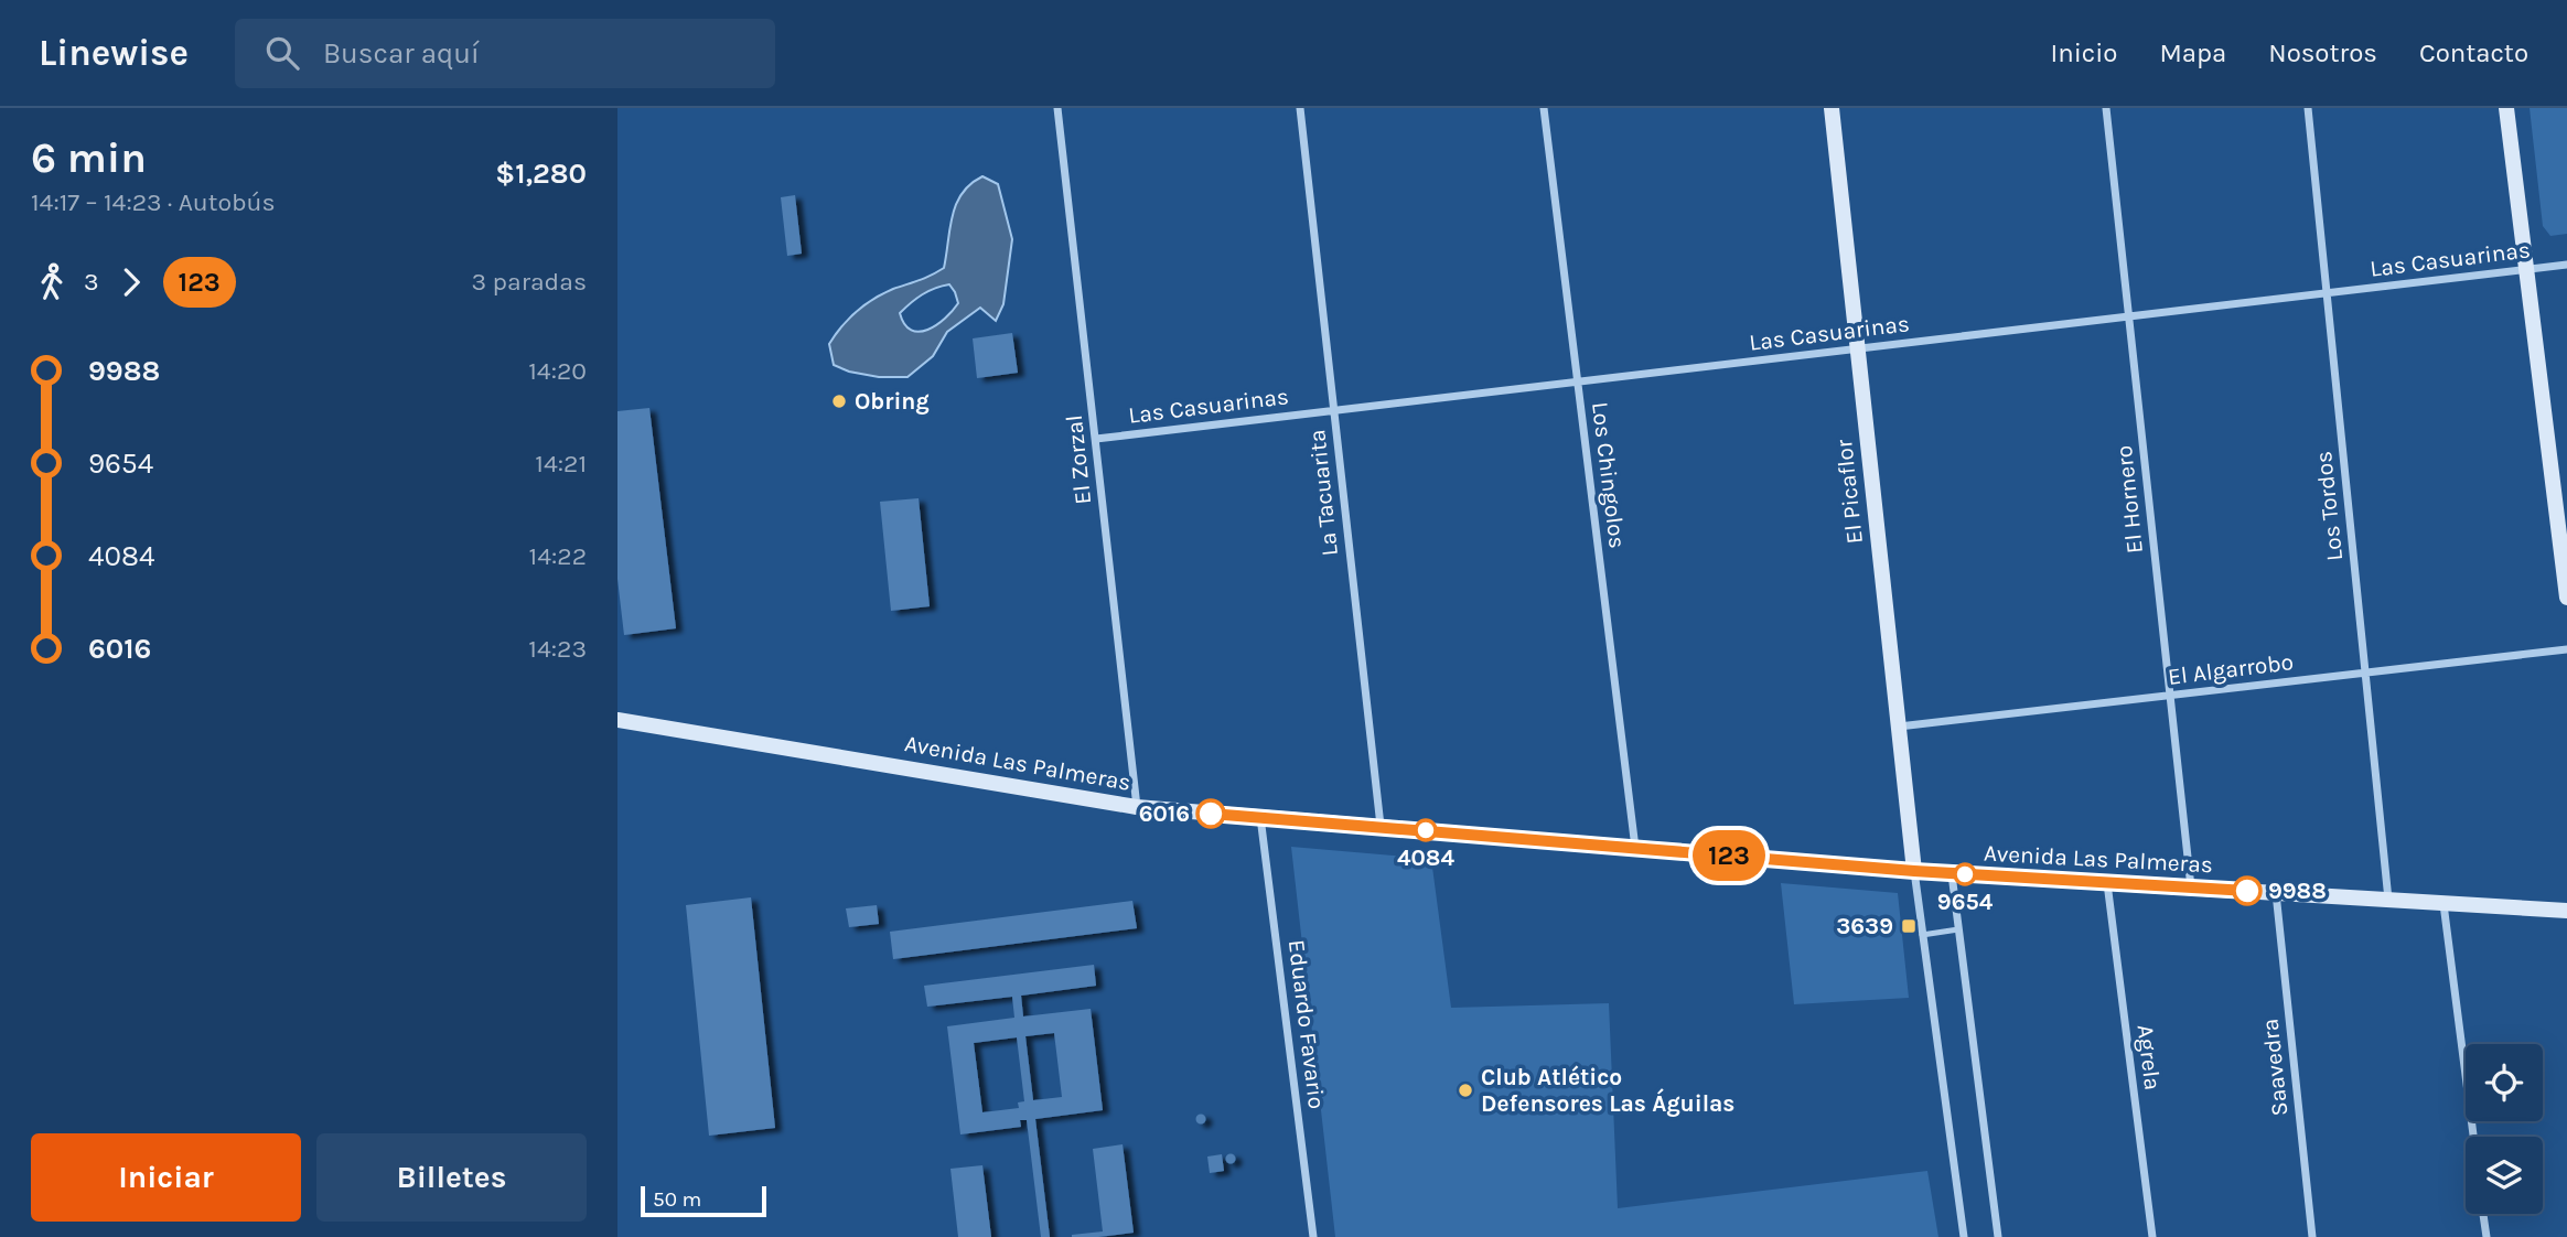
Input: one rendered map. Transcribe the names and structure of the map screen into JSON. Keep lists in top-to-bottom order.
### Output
{
  "streets": {
    "main road": ["El Picaflor", "Avenida Las Palmeras"],
    "street": [
      "Las Casuarinas",
      "El Zorzal",
      "Los Chingolos",
      "La Tacuarita",
      "El Hornero",
      "Los Tordos",
      "El Algarrobo",
      "Eduardo Favario",
      "Agrela",
      "Saavedra"
    ]
  },
  "crossings": [
    ["Las Casuarinas", "El Zorzal"],
    ["Las Casuarinas", "Los Chingolos"],
    ["Las Casuarinas", "El Picaflor"],
    ["Las Casuarinas", "La Tacuarita"],
    ["Las Casuarinas", "El Hornero"],
    ["Las Casuarinas", "Los Tordos"],
    ["El Zorzal", "Avenida Las Palmeras"],
    ["Los Chingolos", "Avenida Las Palmeras"],
    ["El Picaflor", "El Algarrobo"],
    ["El Picaflor", "Avenida Las Palmeras"],
    ["La Tacuarita", "Avenida Las Palmeras"],
    ["El Hornero", "El Algarrobo"],
    ["El Hornero", "Avenida Las Palmeras"],
    ["Los Tordos", "El Algarrobo"],
    ["Los Tordos", "Avenida Las Palmeras"],
    ["Avenida Las Palmeras", "Eduardo Favario"],
    ["Avenida Las Palmeras", "Agrela"],
    ["Avenida Las Palmeras", "Saavedra"]
  ],
  "places": {
    "other": [
      "Obring",
      "6016",
      "4084",
      "9654",
      "9988",
      "Club Atlético Defensores Las Águilas"
    ],
    "transit": ["3639"]
  },
  "lines": ["bus line 123"],
  "scale_bar": "50 m",
  "page": {
    "header": "Linewise",
    "search": "Buscar aquí",
    "nav": [
      "Inicio",
      "Mapa",
      "Nosotros",
      "Contacto"
    ],
    "heading": ["6 min", "14:17 – 14:23 · Autobús", "$1,280"],
    "on_map": "123",
    "legs": ["3", "123", "3 paradas"],
    "list": [
      {
        "name": "9988",
        "value": "14:20"
      },
      {
        "name": "9654",
        "value": "14:21"
      },
      {
        "name": "4084",
        "value": "14:22"
      },
      {
        "name": "6016",
        "value": "14:23"
      }
    ],
    "buttons": ["Iniciar", "Billetes"],
    "scale": "50 m"
  }
}
